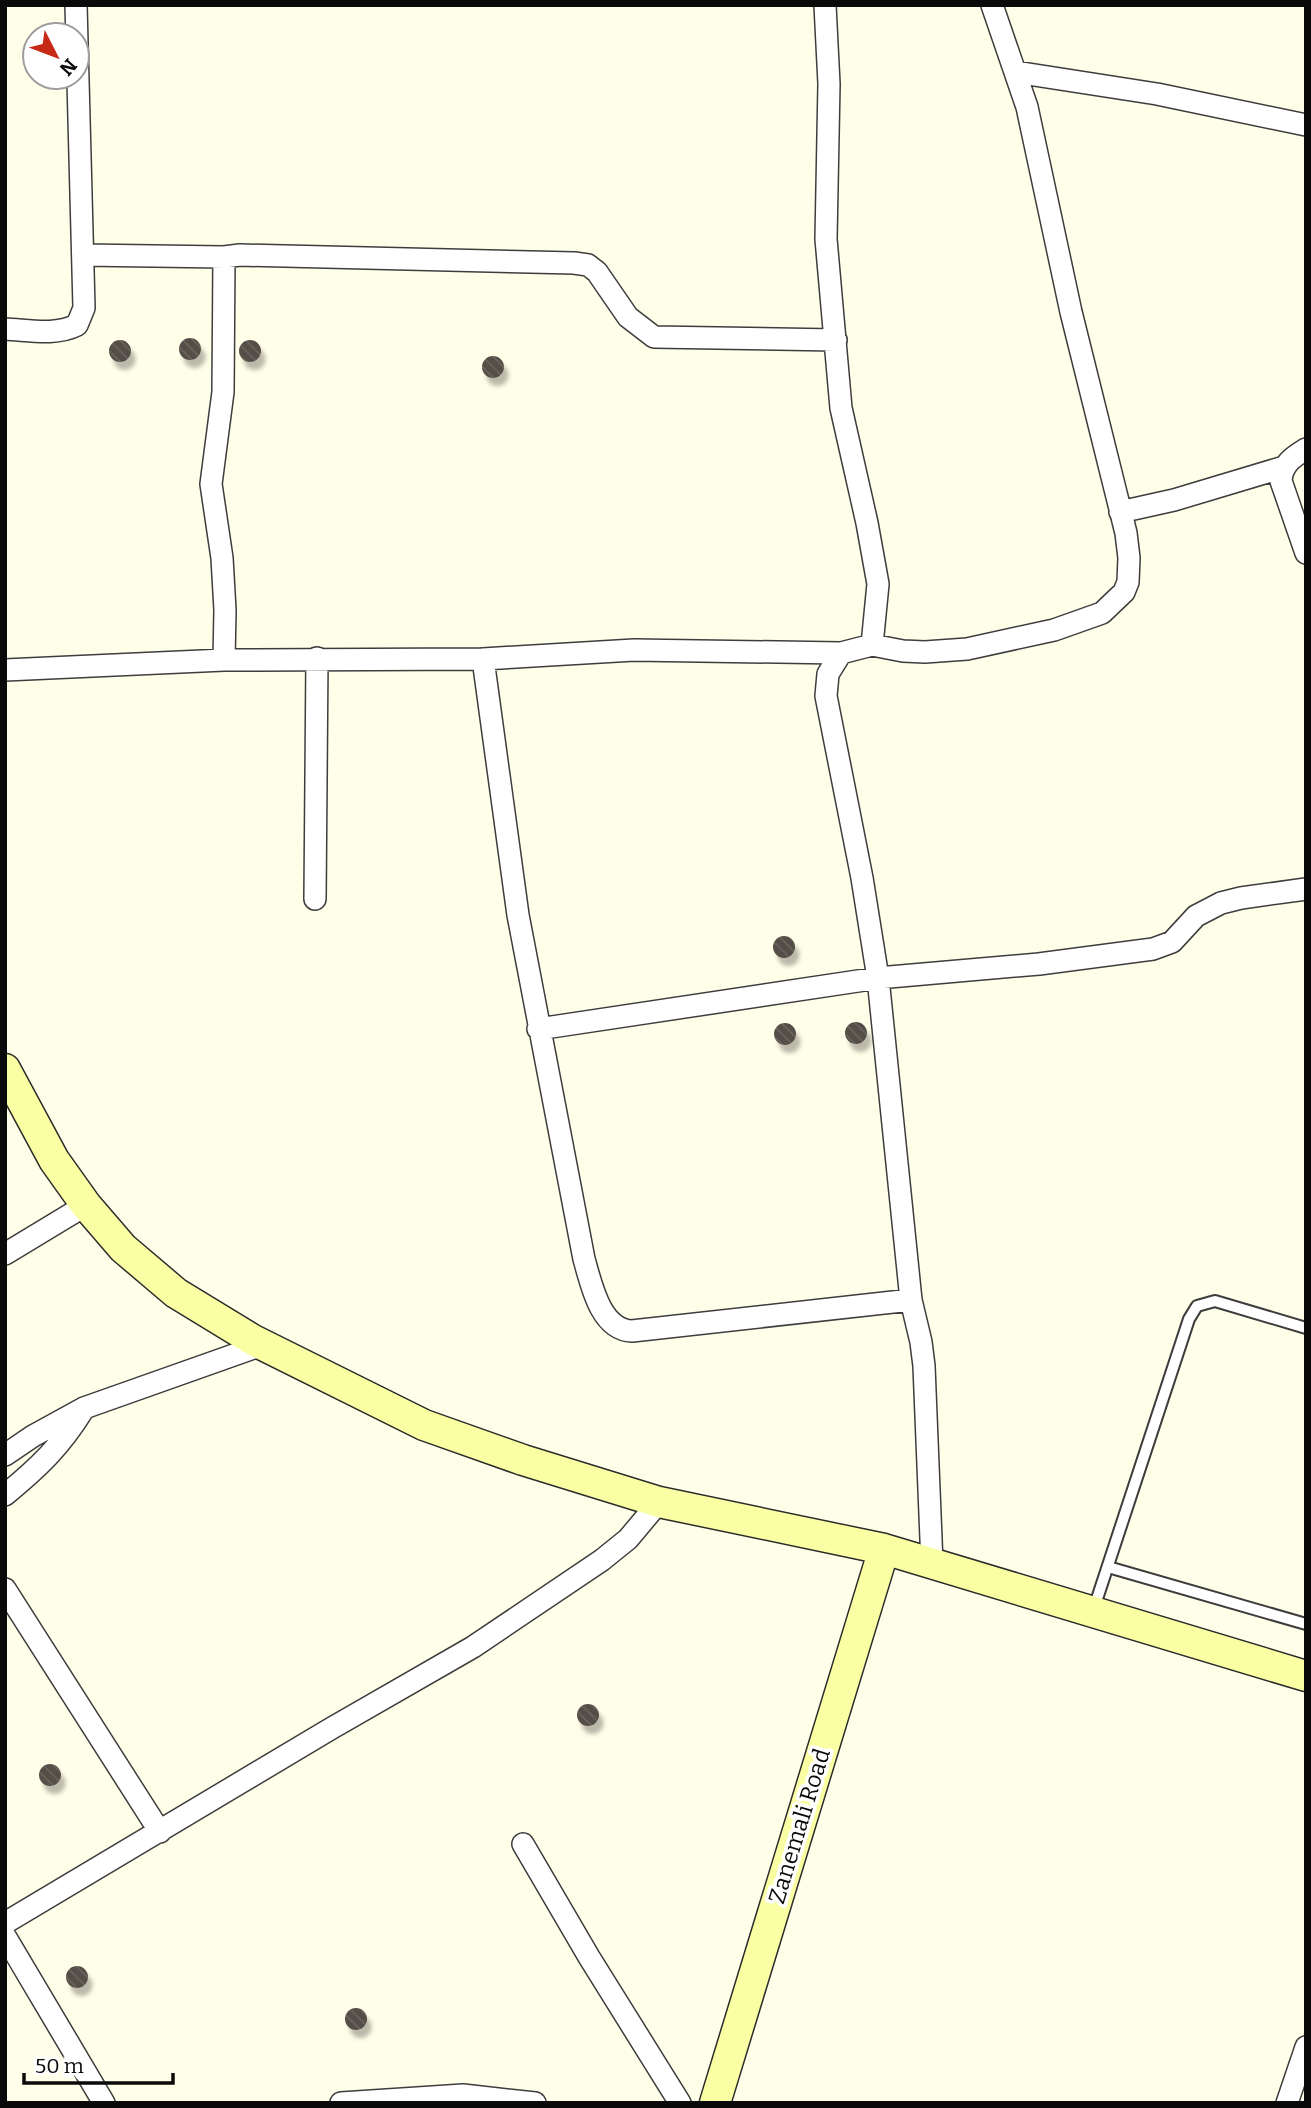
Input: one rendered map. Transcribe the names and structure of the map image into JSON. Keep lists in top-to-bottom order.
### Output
{
  "streets": {
    "street": ["Zanemali Road"]
  },
  "scale_bar": "50 m",
  "north": "bottom right"
}
